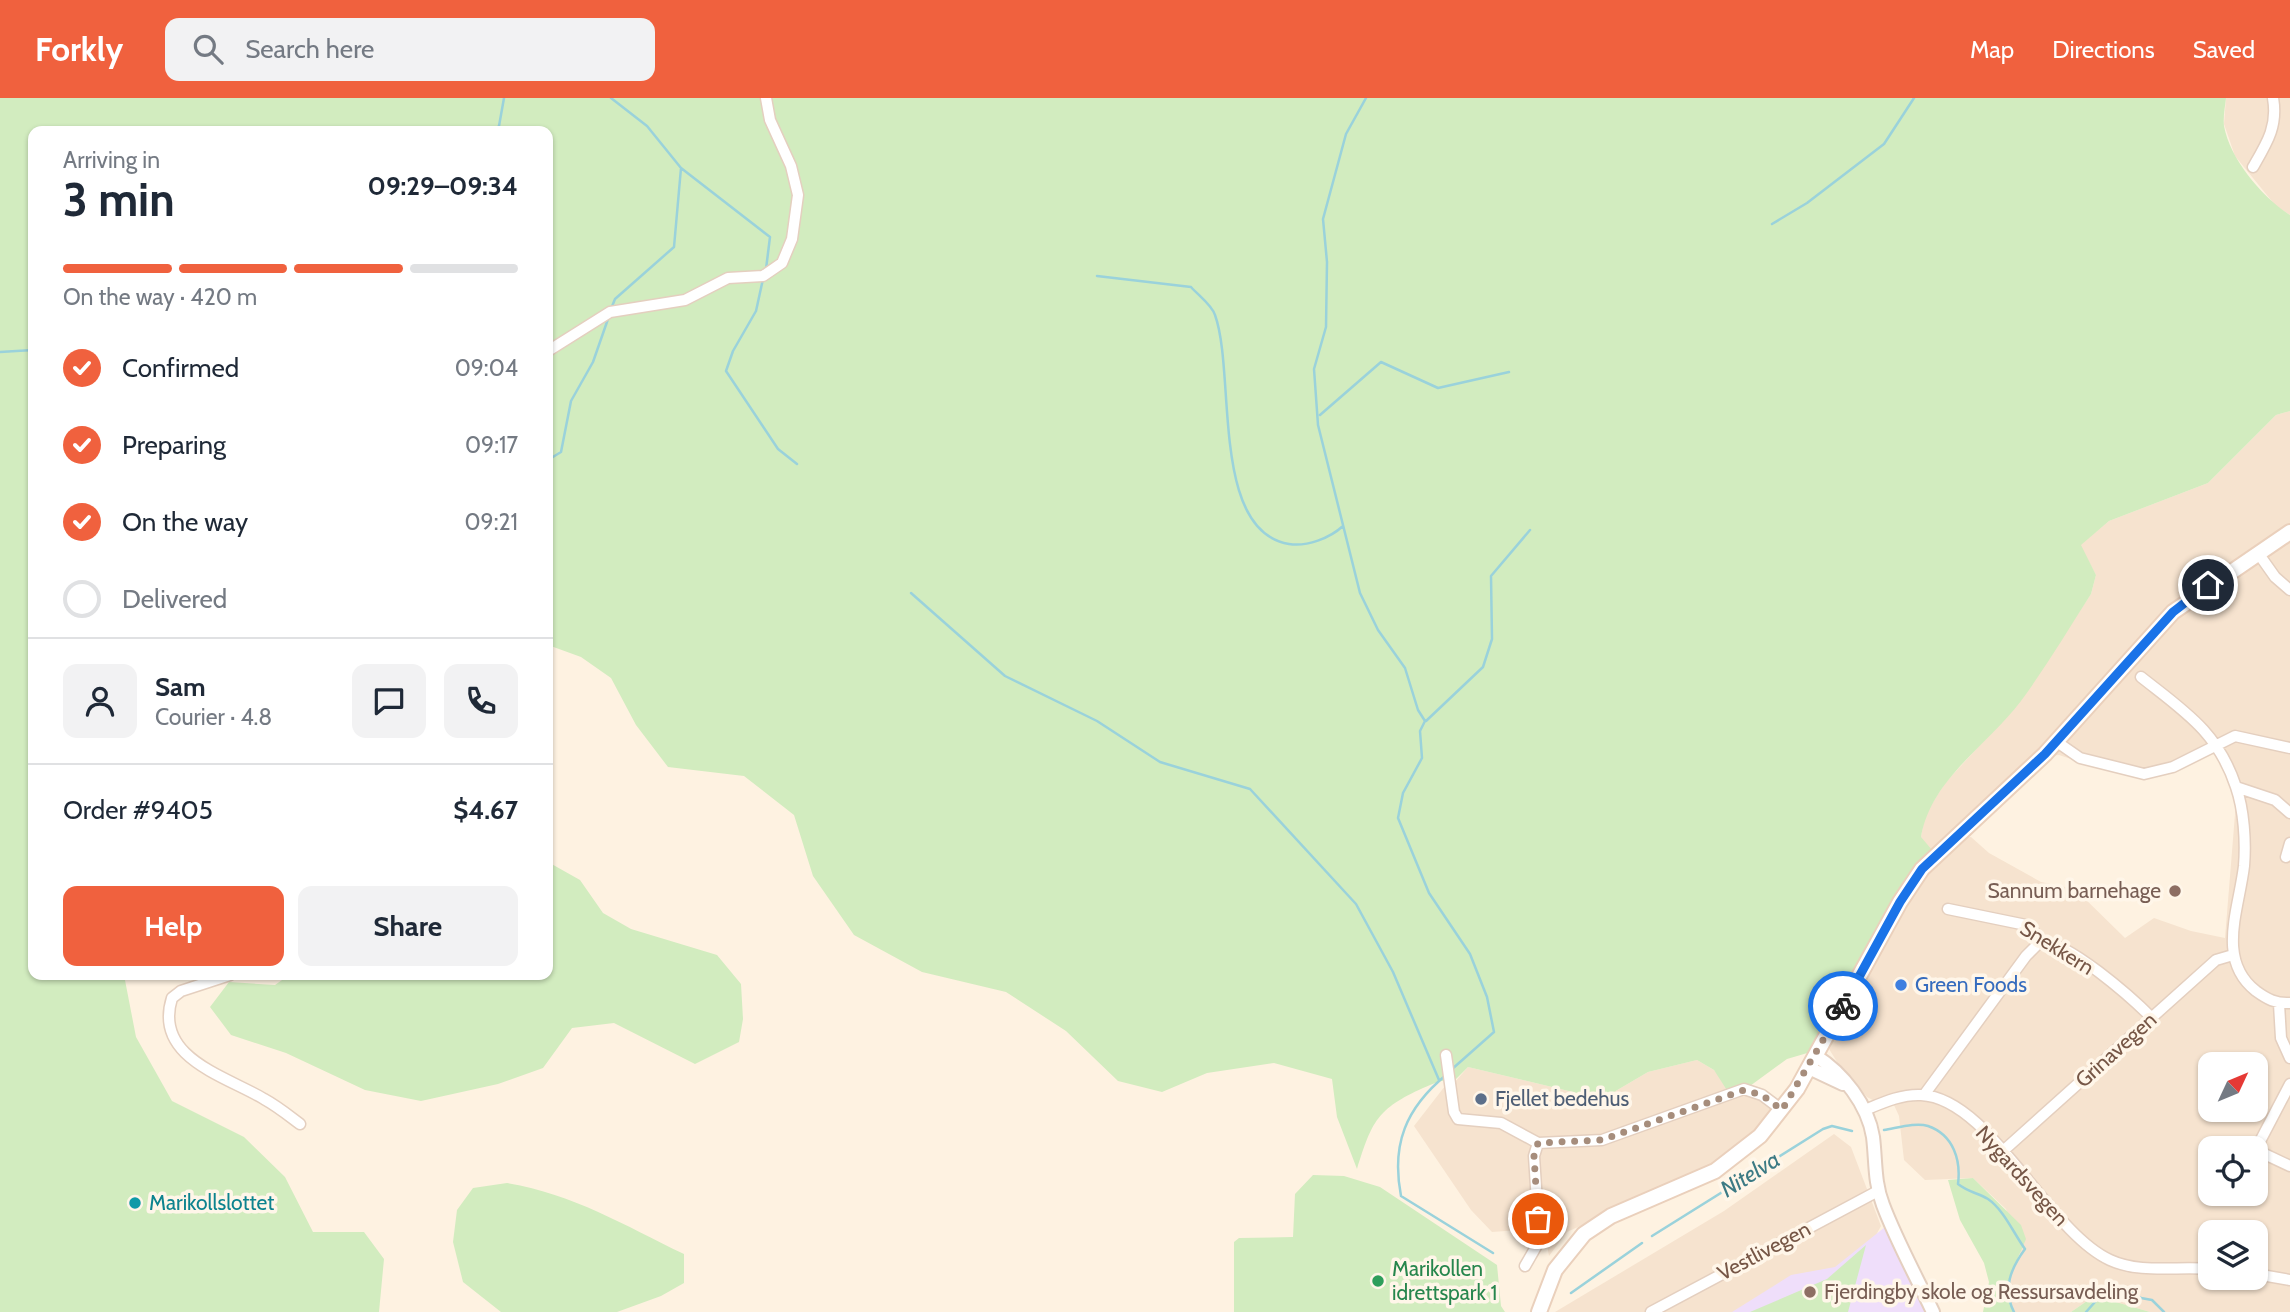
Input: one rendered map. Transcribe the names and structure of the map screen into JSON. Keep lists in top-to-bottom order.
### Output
{
  "streets": {
    "street": [
      "Snekkern",
      "Grinavegen",
      "Nygardsvegen",
      "Vestlivegen"
    ]
  },
  "crossings": [
    ["Snekkern", "Grinavegen"],
    ["Grinavegen", "Nygardsvegen"]
  ],
  "water": ["Nitelva"],
  "places": [
    "Sannum barnehage",
    "Green Foods",
    "Fjellet bedehus",
    "Marikollslottet",
    "Marikollen idrettspark 1",
    "Fjerdingby skole og Ressursavdeling"
  ],
  "north": "top right",
  "page": {
    "header": "Forkly",
    "search": "Search here",
    "nav": ["Map", "Directions", "Saved"],
    "heading": ["3 min", "Arriving in", "09:29–09:34"],
    "panel": [
      "Sam",
      "Courier · 4.8",
      "Order #9405",
      "$4.67"
    ],
    "bar": "On the way · 420 m",
    "list": [
      ["Confirmed", "09:04"],
      ["Preparing", "09:17"],
      ["On the way", "09:21"],
      "Delivered"
    ],
    "buttons": ["Help", "Share"]
  }
}
